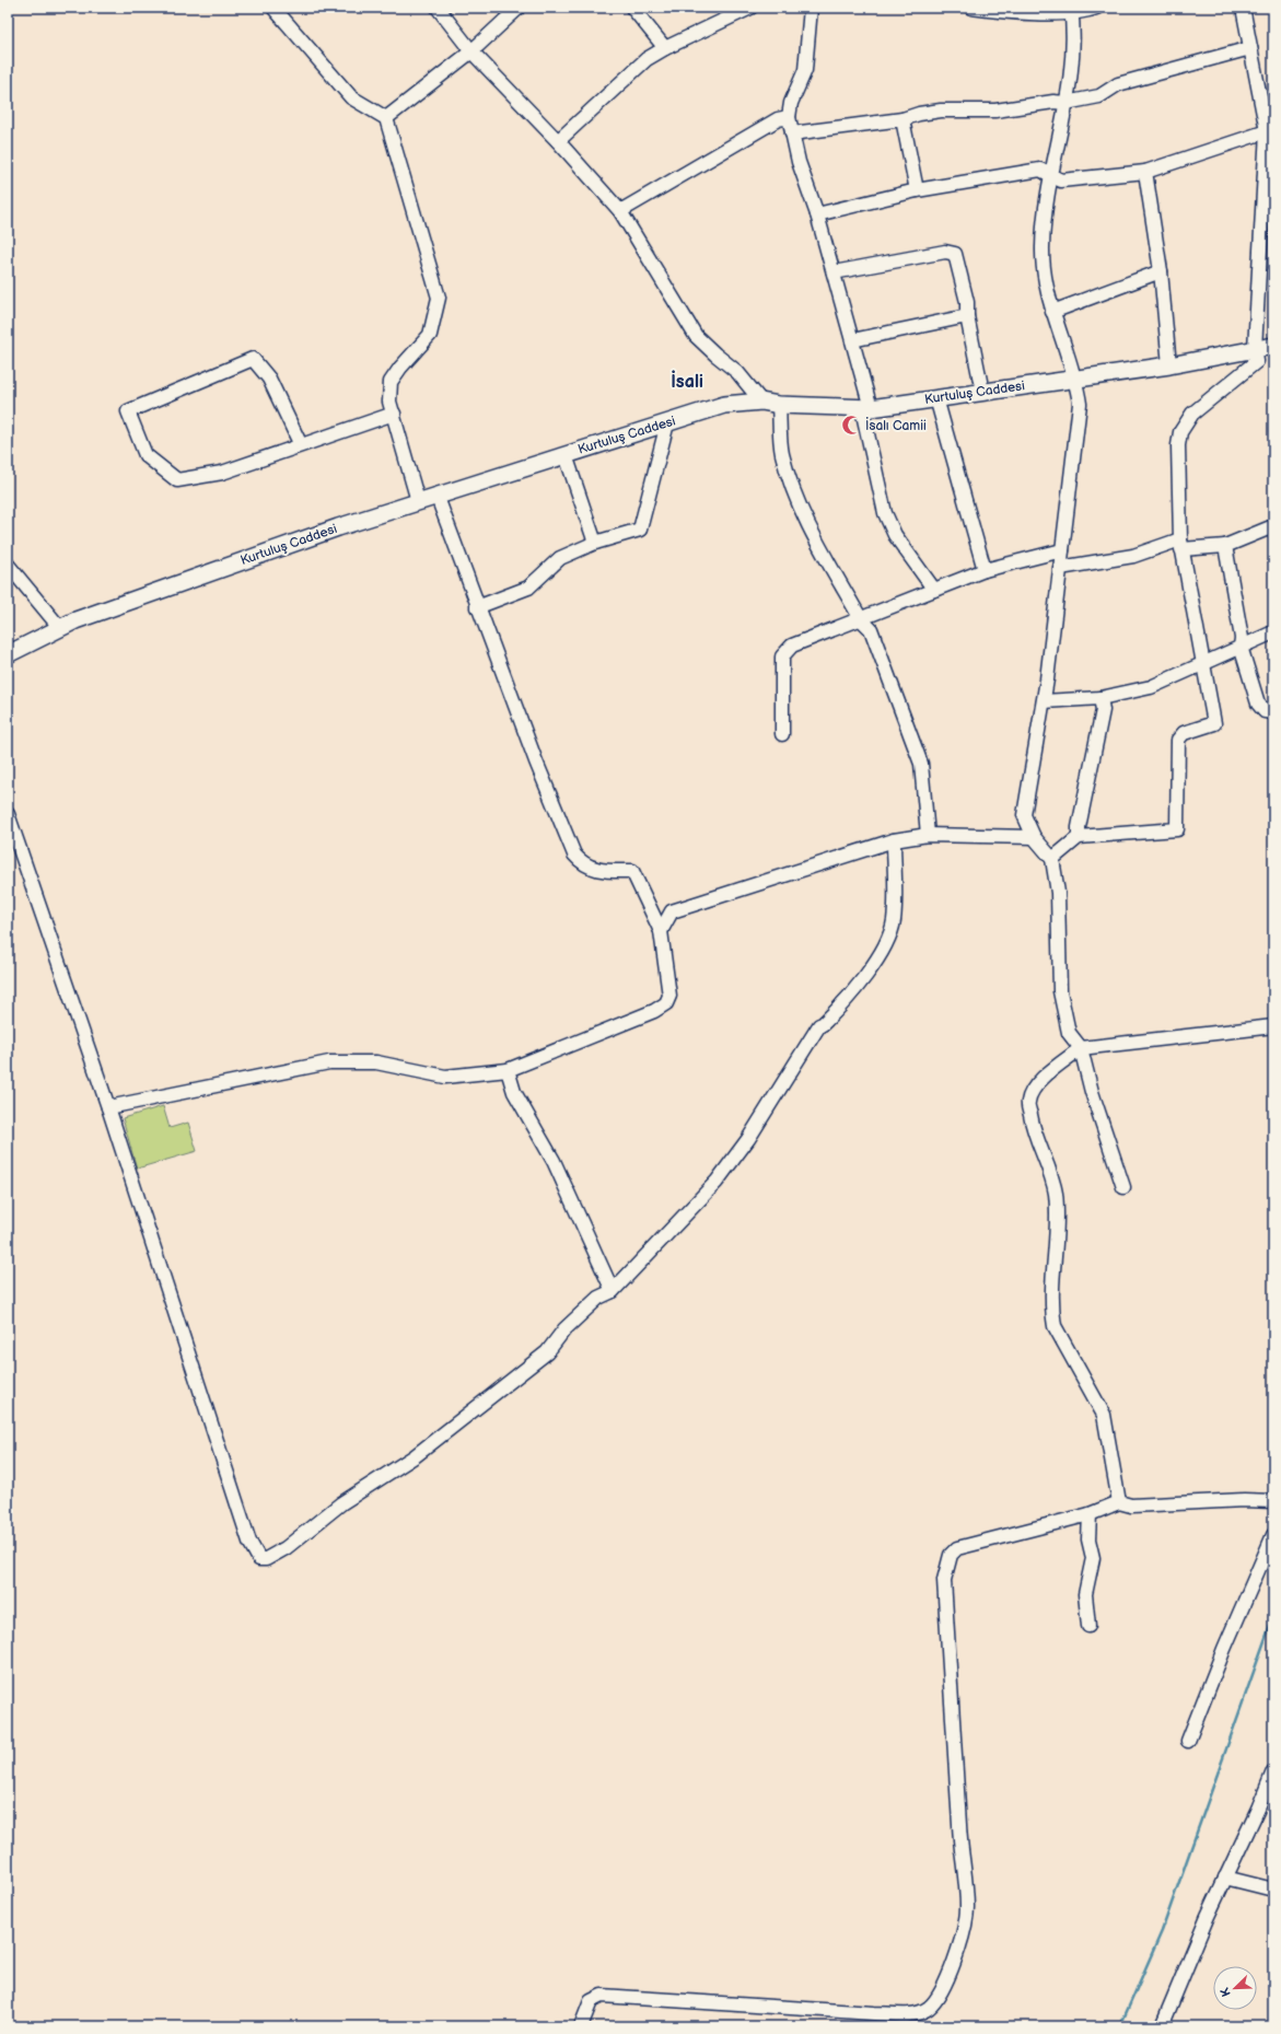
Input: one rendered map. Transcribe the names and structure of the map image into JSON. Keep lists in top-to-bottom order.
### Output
{
  "streets": {
    "main road": ["Kurtuluş Caddesi"]
  },
  "districts": ["İsali"],
  "places": {
    "mosque": ["İsalı Camii"]
  },
  "north": "bottom left"
}
